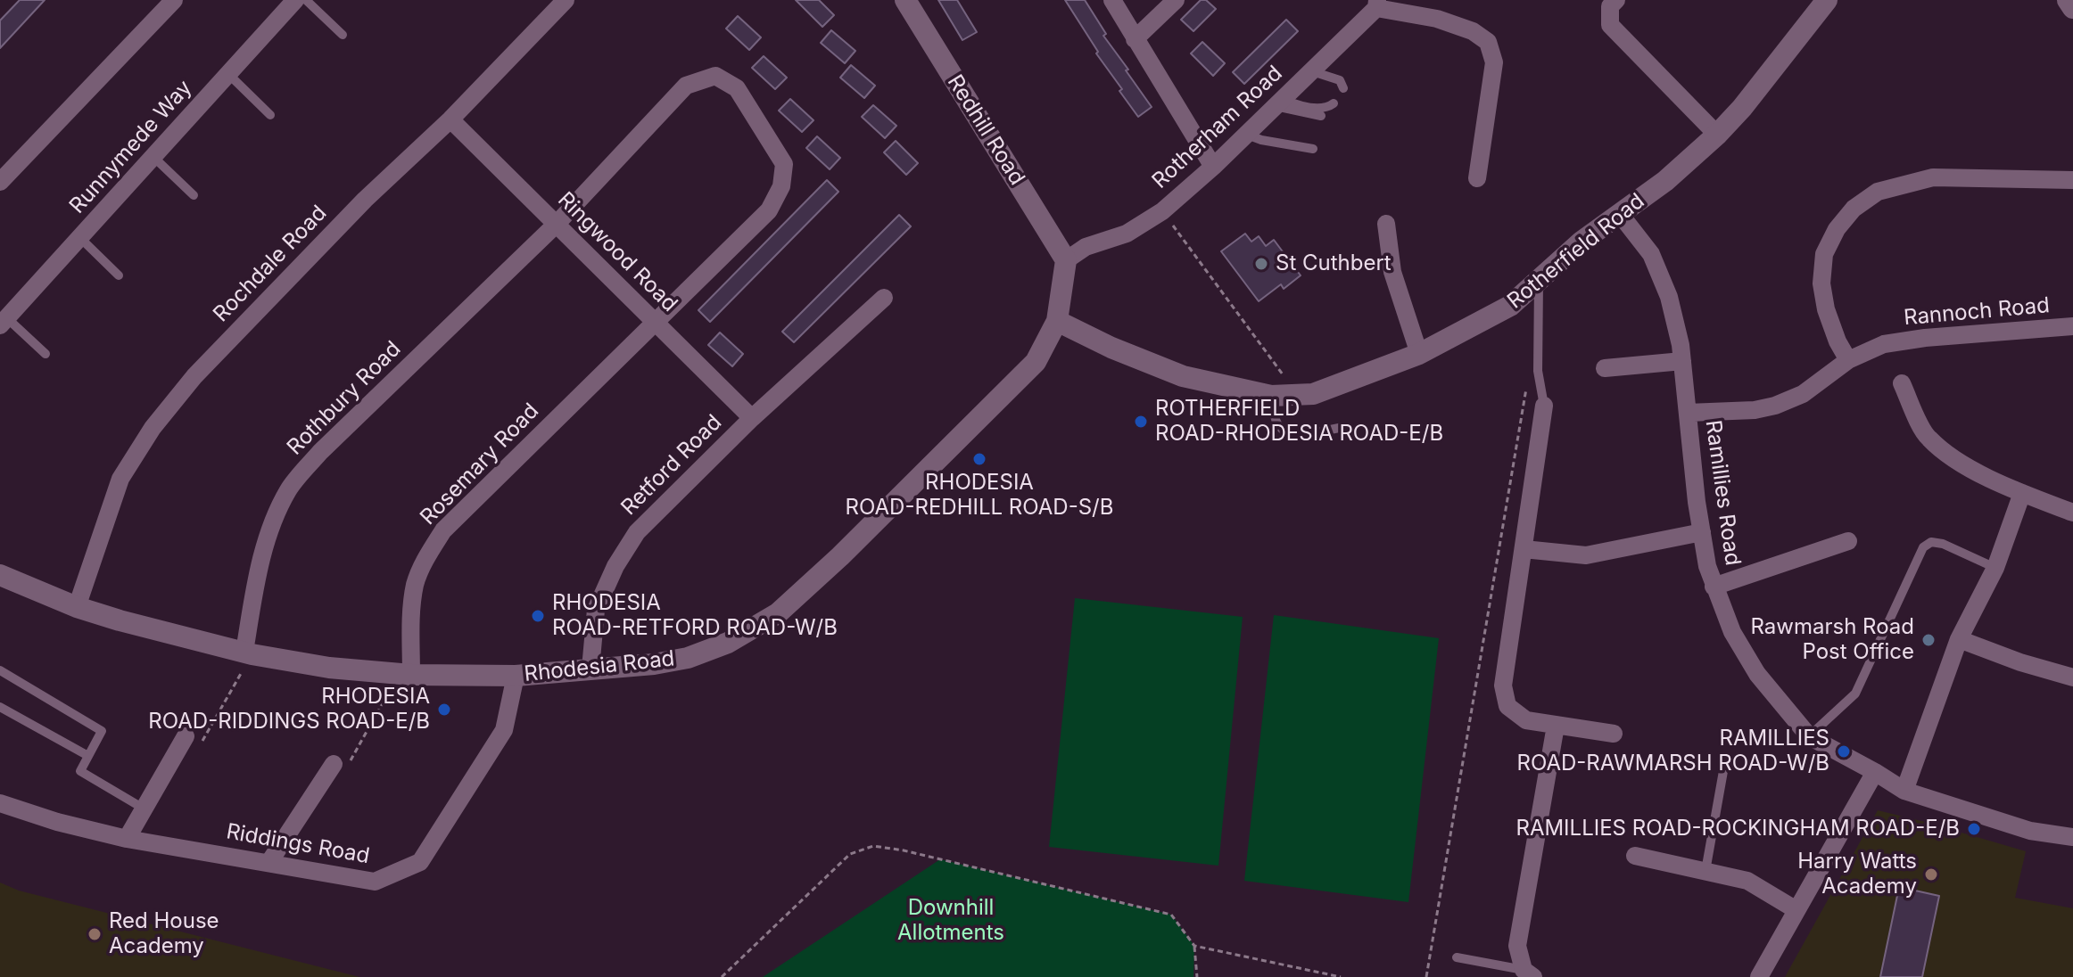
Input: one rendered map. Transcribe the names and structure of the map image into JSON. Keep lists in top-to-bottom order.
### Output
{
  "streets": {
    "street": [
      "Rotherham Road",
      "Redhill Road",
      "Runnymede Way",
      "Rotherfield Road",
      "Ringwood Road",
      "Rochdale Road",
      "Rannoch Road",
      "Rothbury Road",
      "Rosemary Road",
      "Retford Road",
      "Ramillies Road",
      "Rhodesia Road",
      "Riddings Road"
    ]
  },
  "crossings": [
    ["Rotherham Road", "Redhill Road"],
    ["Rotherham Road", "Rhodesia Road"],
    ["Redhill Road", "Rhodesia Road"],
    ["Rotherfield Road", "Ramillies Road"],
    ["Rotherfield Road", "Rhodesia Road"],
    ["Ringwood Road", "Rochdale Road"],
    ["Ringwood Road", "Rothbury Road"],
    ["Ringwood Road", "Rosemary Road"],
    ["Ringwood Road", "Retford Road"],
    ["Rochdale Road", "Rhodesia Road"],
    ["Rannoch Road", "Ramillies Road"],
    ["Rothbury Road", "Rosemary Road"],
    ["Rothbury Road", "Rhodesia Road"],
    ["Rosemary Road", "Rhodesia Road"],
    ["Retford Road", "Rhodesia Road"],
    ["Rhodesia Road", "Riddings Road"]
  ],
  "parks": ["Downhill Allotments"],
  "places": [
    "St Cuthbert",
    "ROTHERFIELD ROAD-RHODESIA ROAD-E/B",
    "RHODESIA ROAD-REDHILL ROAD-S/B",
    "RHODESIA ROAD-RETFORD ROAD-W/B",
    "Rawmarsh Road Post Office",
    "RHODESIA ROAD-RIDDINGS ROAD-E/B",
    "RAMILLIES ROAD-RAWMARSH ROAD-W/B",
    "RAMILLIES ROAD-ROCKINGHAM ROAD-E/B",
    "Harry Watts Academy",
    "Red House Academy"
  ]
}
